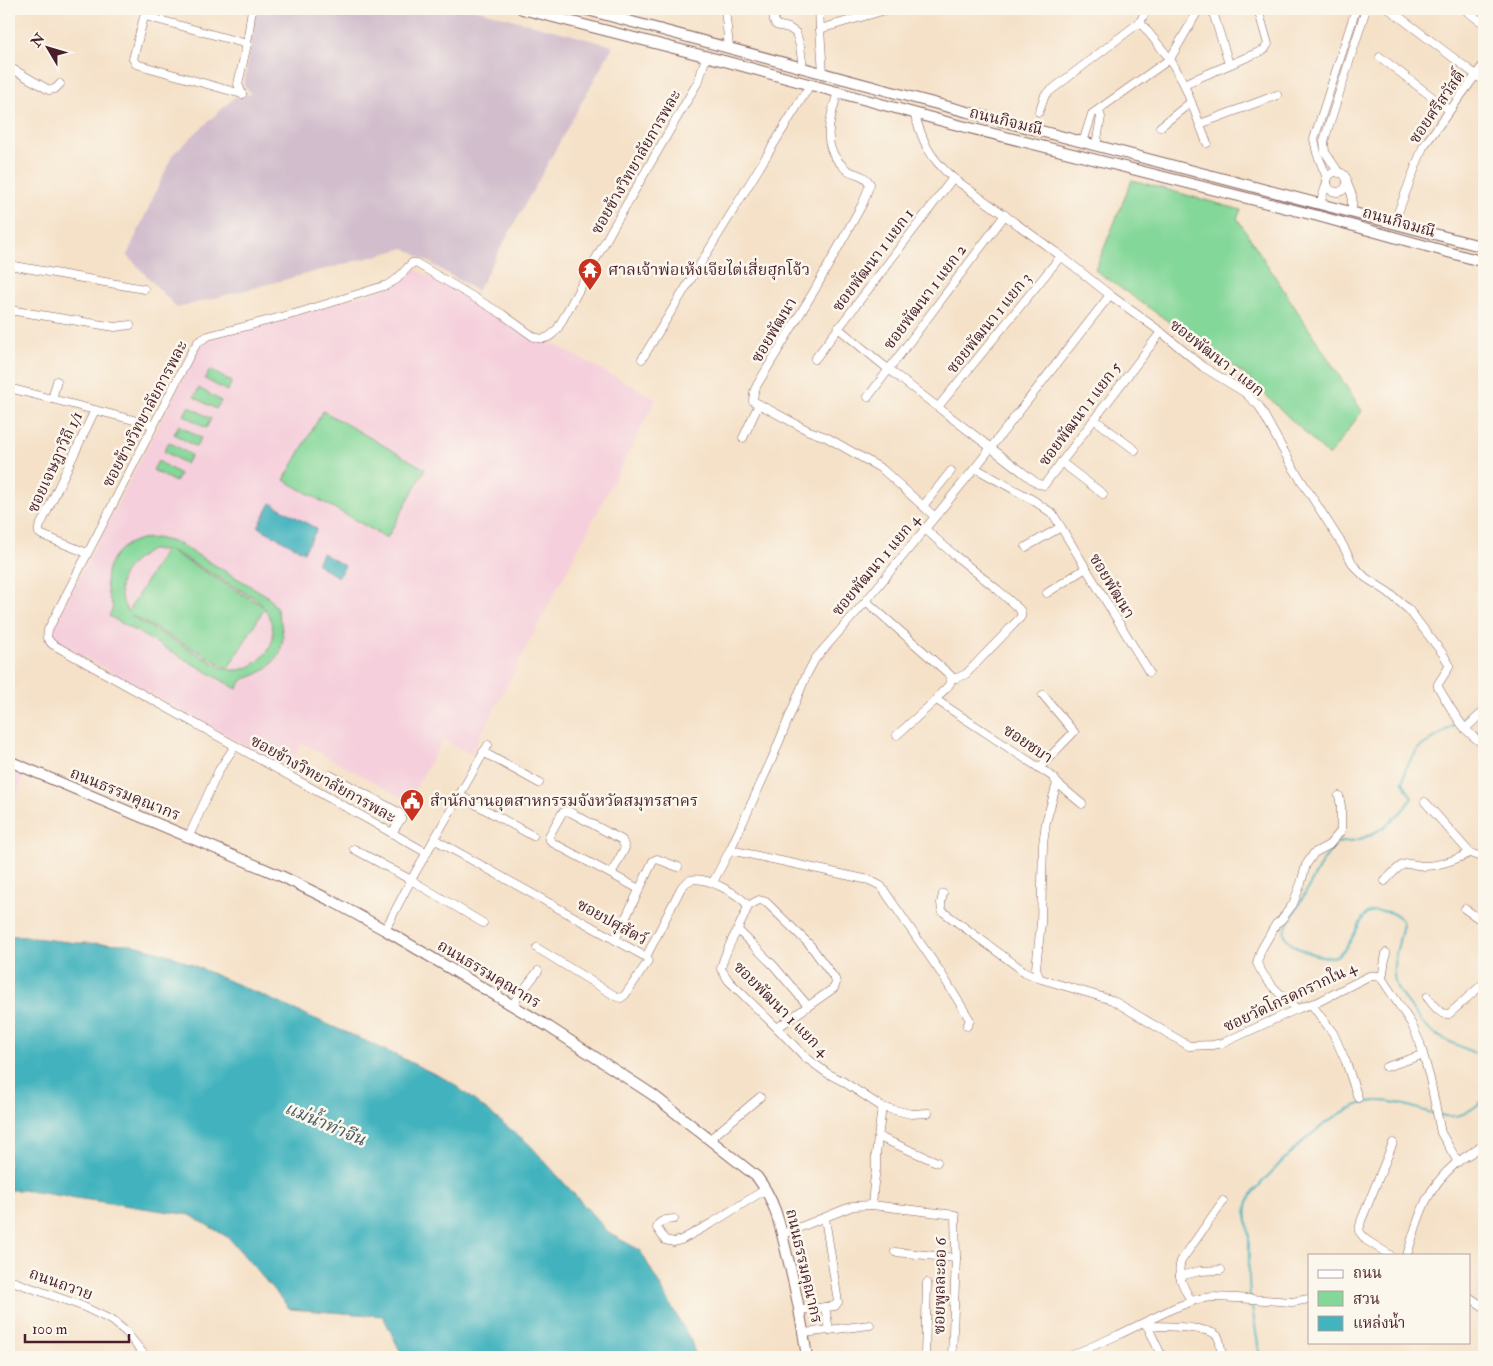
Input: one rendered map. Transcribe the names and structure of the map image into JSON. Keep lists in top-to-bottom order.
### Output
{
  "streets": {
    "main road": ["ถนนกิจมณี", "ถนนธรรมคุณากร"],
    "street": [
      "ซอยศรีสวัสดิ์",
      "ซอยข้างวิทยาลัยการพละ",
      "ซอยพัฒนา 1 แยก 1",
      "ซอยพัฒนา 1 แยก 2",
      "ซอยพัฒนา 1 แยก 3",
      "ซอยพัฒนา",
      "ซอยพัฒนา 1 แยก",
      "ซอยพัฒนา 1 แยก 5",
      "ซอยเจษฎาวิถี 1/1",
      "ซอยพัฒนา 1 แยก 4",
      "ซอยชบา",
      "ซอยปศุสัตว์",
      "ซอยวัดโกรดกรากใน 4",
      "ถนนถวาย",
      "ซอยพูลละออ 6"
    ]
  },
  "crossings": [
    ["ซอยศรีสวัสดิ์", "ถนนกิจมณี"],
    ["ถนนกิจมณี", "ซอยข้างวิทยาลัยการพละ"],
    ["ถนนกิจมณี", "ซอยพัฒนา"],
    ["ถนนกิจมณี", "ซอยพัฒนา 1 แยก"],
    ["ซอยข้างวิทยาลัยการพละ", "ซอยเจษฎาวิถี 1/1"],
    ["ซอยพัฒนา 1 แยก 1", "ซอยพัฒนา 1 แยก"],
    ["ซอยพัฒนา 1 แยก 2", "ซอยพัฒนา 1 แยก"],
    ["ซอยพัฒนา 1 แยก 3", "ซอยพัฒนา 1 แยก"],
    ["ซอยพัฒนา", "ซอยพัฒนา 1 แยก 4"],
    ["ซอยพัฒนา 1 แยก", "ซอยพัฒนา 1 แยก 5"],
    ["ซอยพัฒนา 1 แยก", "ซอยพัฒนา 1 แยก 4"],
    ["ซอยพัฒนา 1 แยก 5", "ซอยพัฒนา 1 แยก 4"],
    ["ซอยชบา", "ซอยวัดโกรดกรากใน 4"]
  ],
  "water": ["แม่น้ำท่าจีน"],
  "places": {
    "temple": ["ศาลเจ้าพ่อเห้งเจียไต่เสี่ยฮุกโจ้ว"],
    "public building": ["สำนักงานอุตสาหกรรมจังหวัดสมุทรสาคร"]
  },
  "legend": ["ถนน", "สวน", "แหล่งน้ำ"],
  "scale_bar": "100 m",
  "north": "top left"
}
